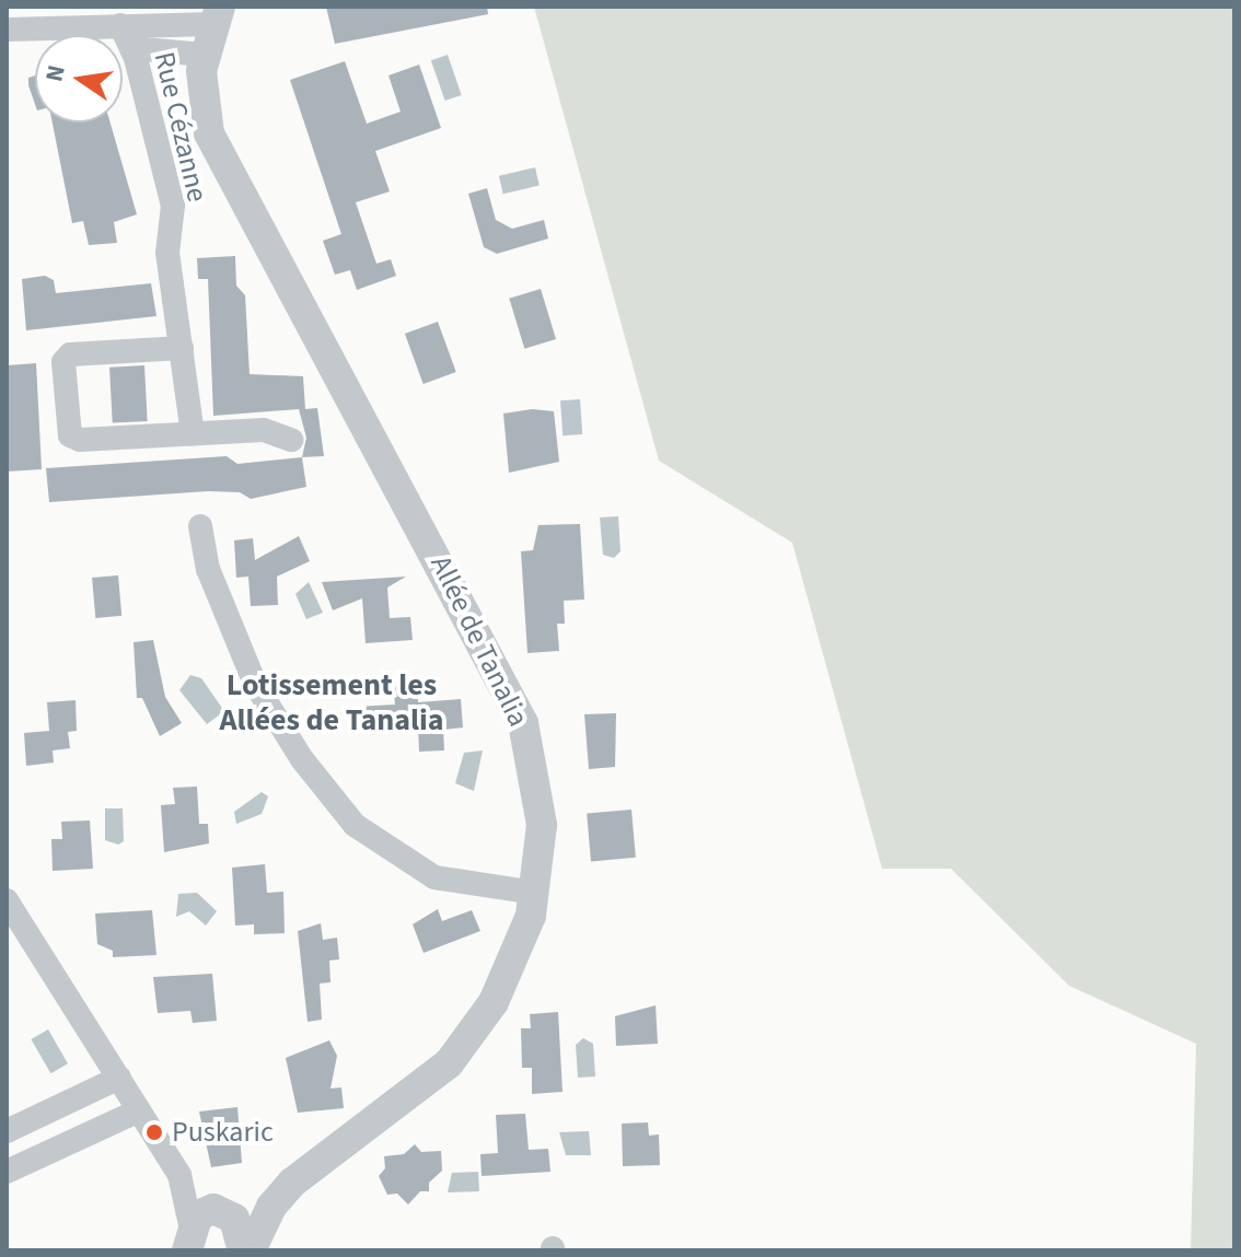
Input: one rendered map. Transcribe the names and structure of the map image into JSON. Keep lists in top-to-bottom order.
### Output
{
  "streets": {
    "street": ["Rue Cézanne", "Allée de Tanalia"]
  },
  "districts": ["Lotissement les Allées de Tanalia"],
  "places": ["Puskaric"],
  "north": "left"
}
